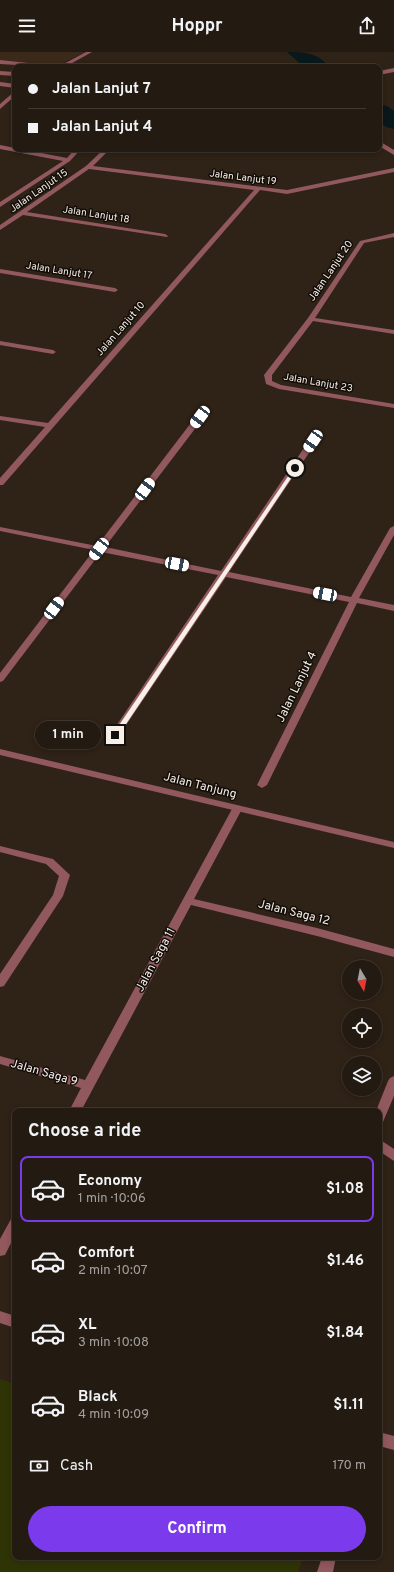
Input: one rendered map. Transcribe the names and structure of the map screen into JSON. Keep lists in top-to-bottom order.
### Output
{
  "streets": {
    "street": [
      "Jalan Lanjut 19",
      "Jalan Lanjut 15",
      "Jalan Lanjut 18",
      "Jalan Lanjut 17",
      "Jalan Lanjut 20",
      "Jalan Lanjut 10",
      "Jalan Lanjut 23",
      "Jalan Lanjut 4",
      "Jalan Tanjung",
      "Jalan Saga 12",
      "Jalan Saga 11",
      "Jalan Saga 9"
    ]
  },
  "crossings": [
    ["Jalan Lanjut 19", "Jalan Lanjut 15"],
    ["Jalan Lanjut 19", "Jalan Lanjut 10"],
    ["Jalan Lanjut 15", "Jalan Lanjut 18"],
    ["Jalan Lanjut 20", "Jalan Lanjut 23"],
    ["Jalan Tanjung", "Jalan Saga 11"],
    ["Jalan Saga 12", "Jalan Saga 11"],
    ["Jalan Saga 11", "Jalan Saga 9"]
  ],
  "north": "bottom",
  "page": {
    "header": "Hoppr",
    "banner": ["Jalan Lanjut 7", "Jalan Lanjut 4"],
    "bubble": "1 min",
    "heading": "Choose a ride",
    "list": [
      {
        "name": "Economy",
        "note": "1 min · 10:06",
        "value": "$1.08"
      },
      {
        "name": "Comfort",
        "note": "2 min · 10:07",
        "value": "$1.46"
      },
      {
        "name": "XL",
        "note": "3 min · 10:08",
        "value": "$1.84"
      },
      {
        "name": "Black",
        "note": "4 min · 10:09",
        "value": "$1.11"
      }
    ],
    "pay": ["Cash", "170 m"],
    "buttons": "Confirm"
  }
}
